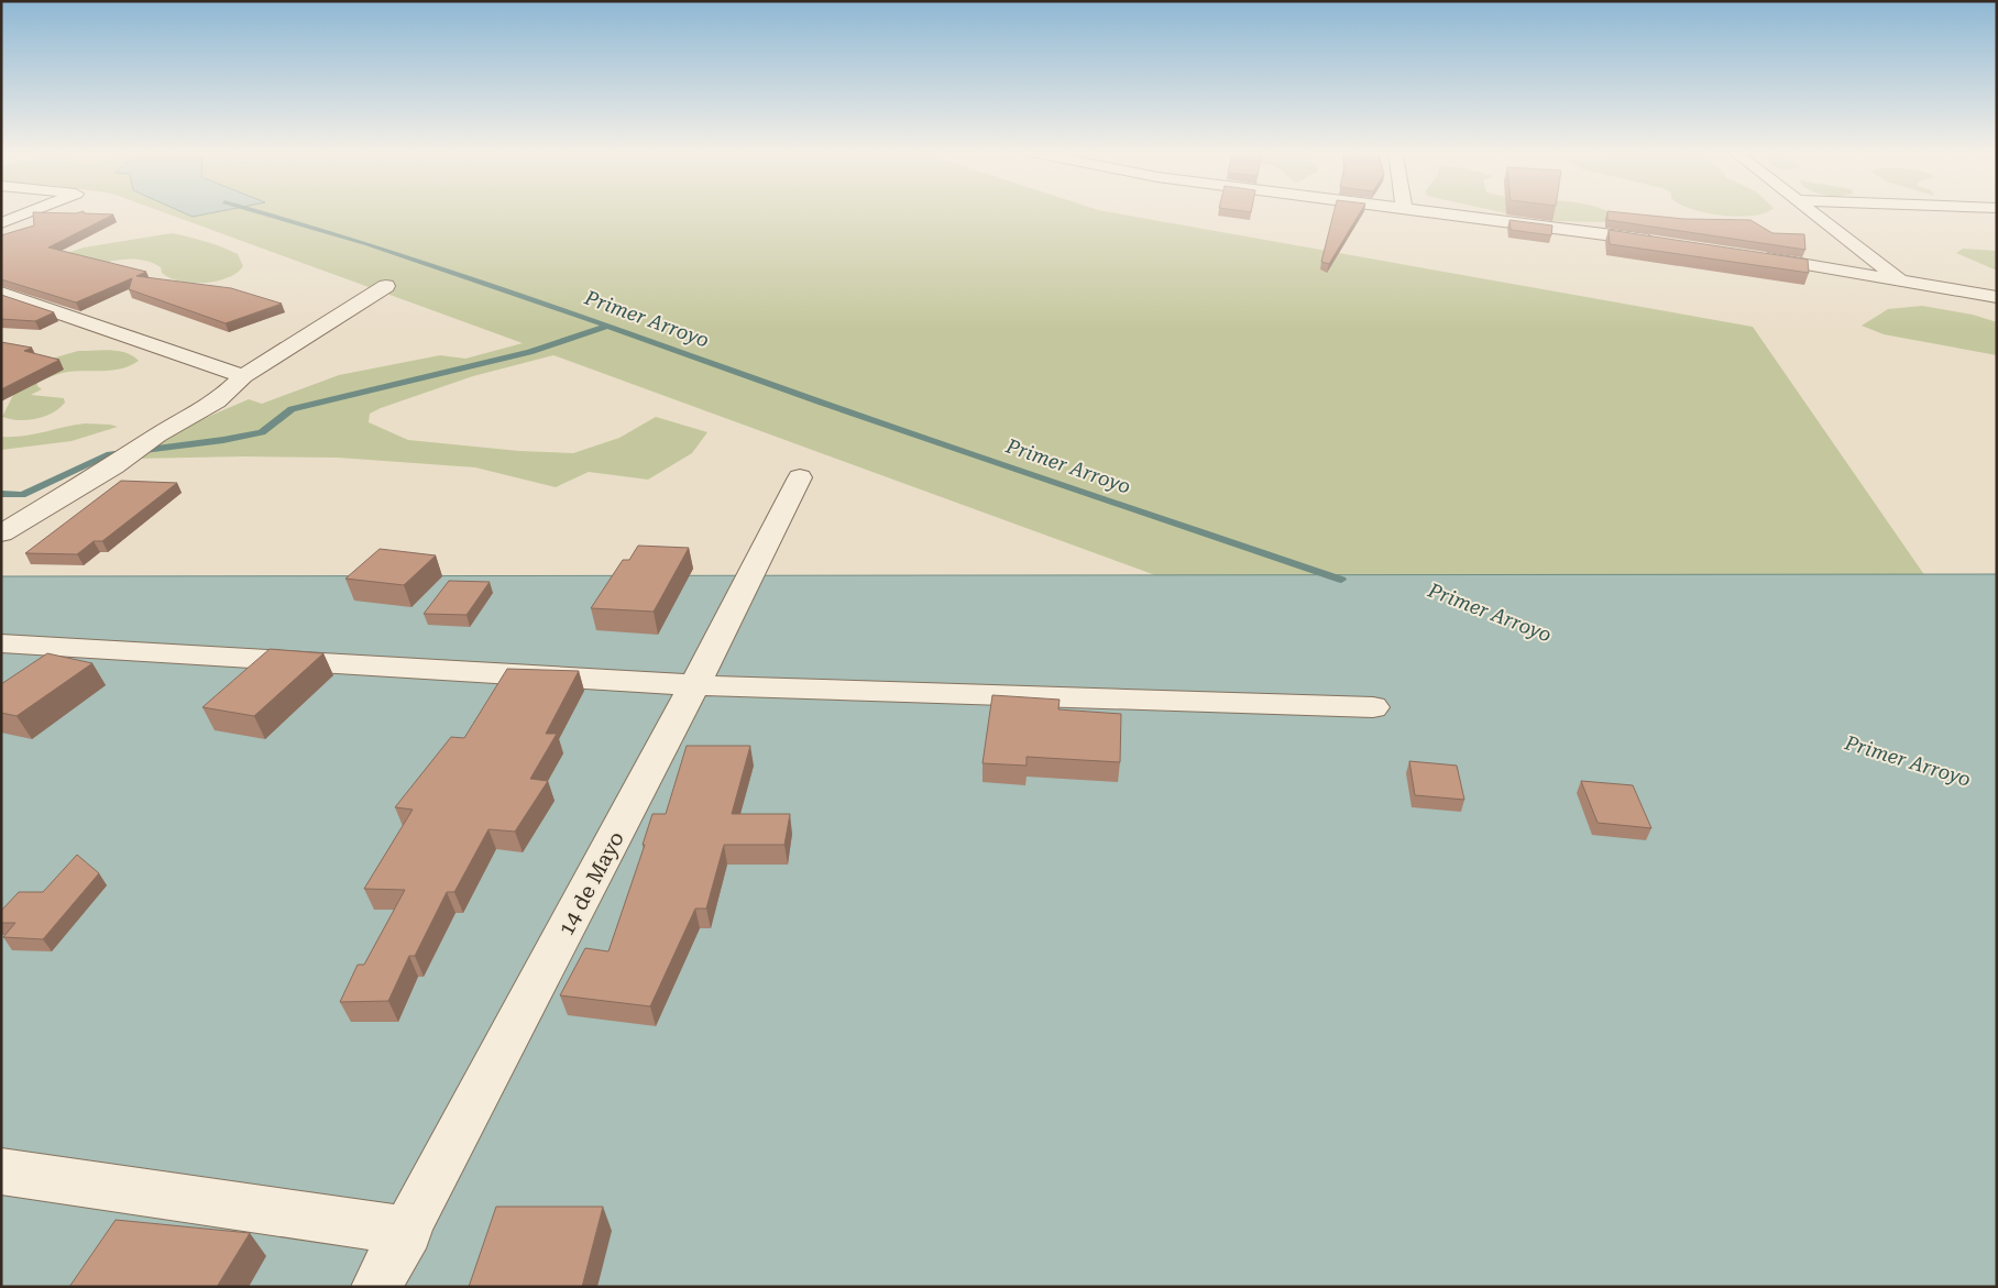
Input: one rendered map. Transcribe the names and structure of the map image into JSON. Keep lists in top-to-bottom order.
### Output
{
  "streets": {
    "street": ["14 de Mayo"]
  },
  "water": ["Primer Arroyo"]
}
